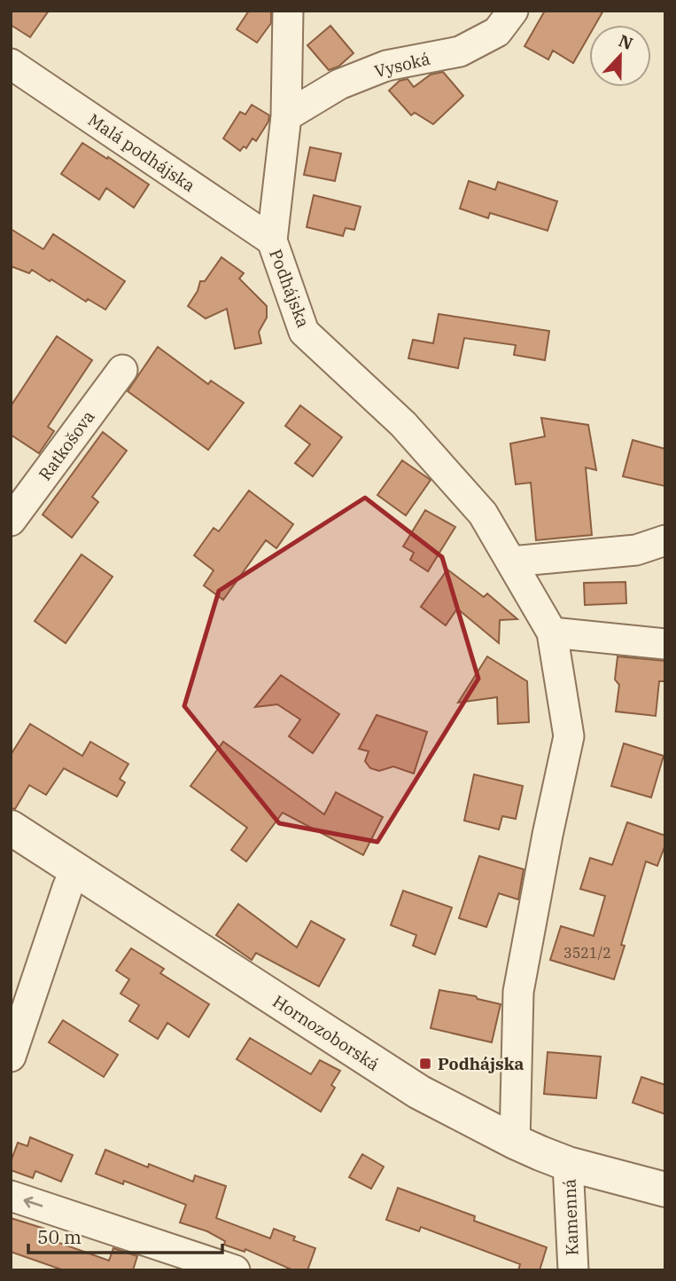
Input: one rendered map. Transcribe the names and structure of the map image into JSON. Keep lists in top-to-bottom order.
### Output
{
  "streets": {
    "street": [
      "Vysoká",
      "Malá podhájska",
      "Podhájska",
      "Ratkošova",
      "Hornozoborská",
      "Kamenná"
    ]
  },
  "crossings": [
    ["Vysoká", "Podhájska"],
    ["Malá podhájska", "Podhájska"],
    ["Podhájska", "Hornozoborská"],
    ["Hornozoborská", "Kamenná"]
  ],
  "places": {
    "transit": ["Podhájska"]
  },
  "house_numbers": ["3521/2"],
  "scale_bar": "50 m",
  "north": "top"
}
